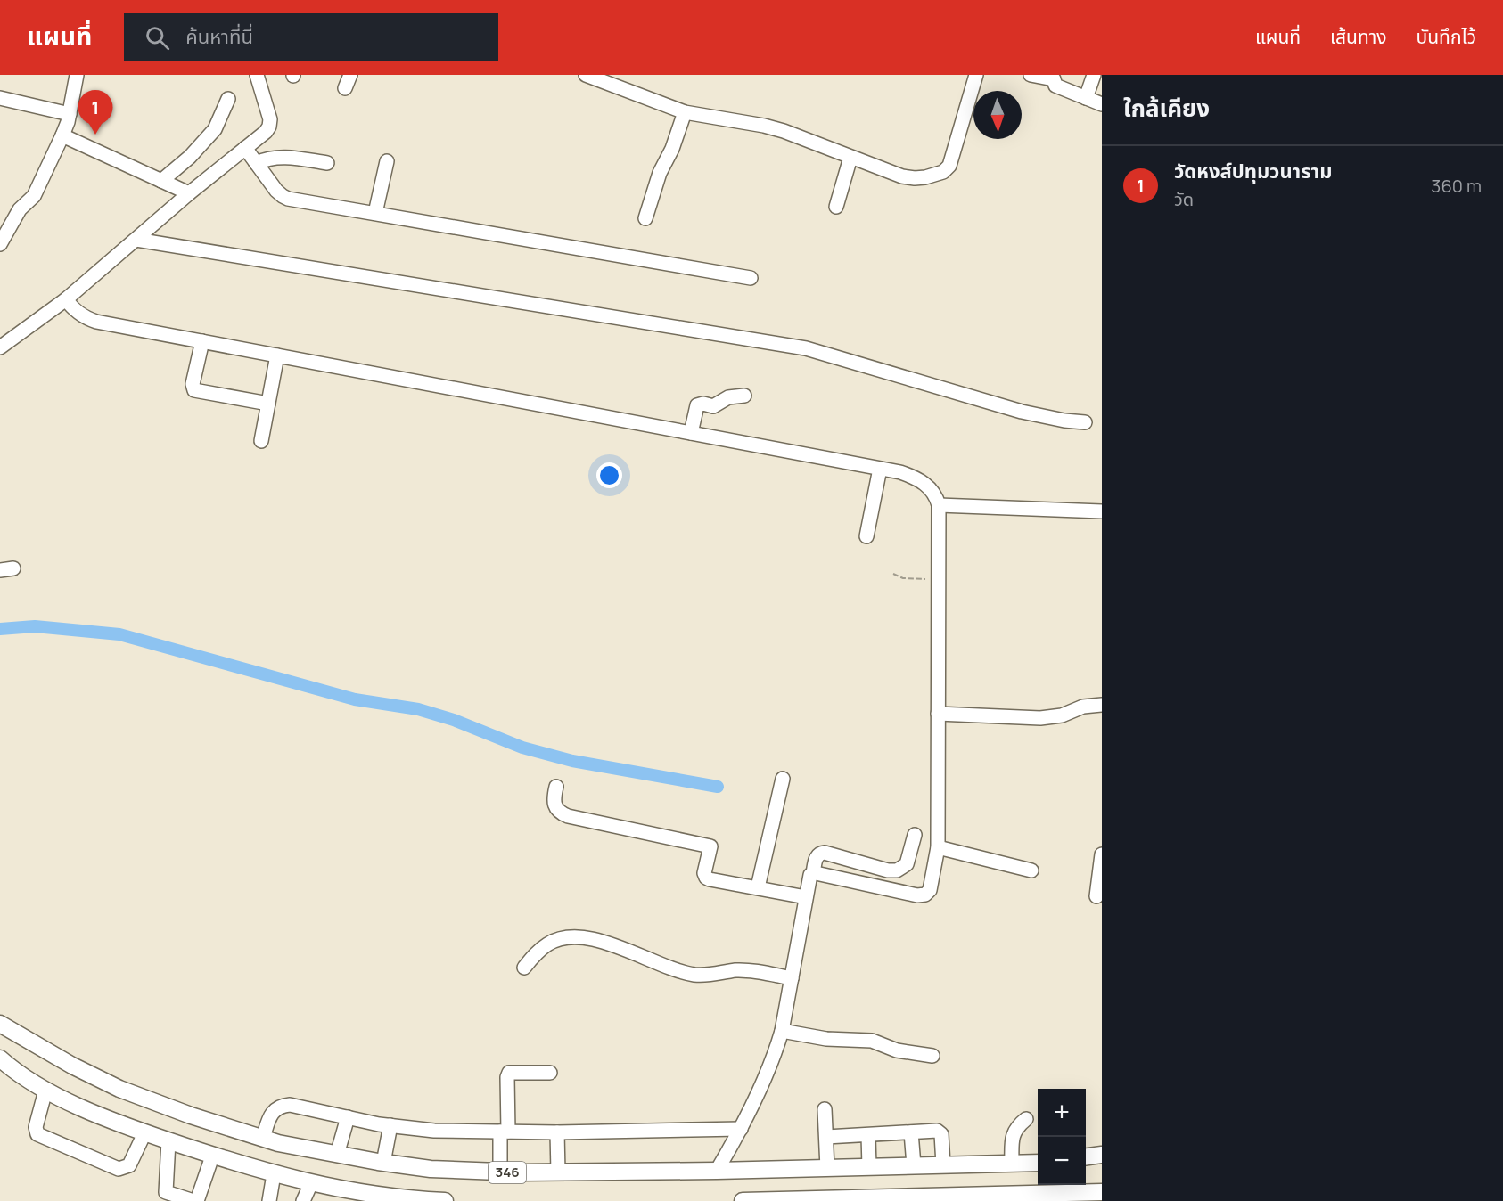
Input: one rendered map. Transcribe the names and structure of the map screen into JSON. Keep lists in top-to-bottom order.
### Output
{
  "streets": {
    "main road": ["346"]
  },
  "north": "bottom",
  "page": {
    "header": "แผนที่",
    "search": "ค้นหาที่นี่",
    "nav": ["แผนที่", "เส้นทาง", "บันทึกไว้"],
    "heading": "ใกล้เคียง",
    "pins": "1",
    "list": [
      {
        "mark": "1",
        "name": "วัดหงส์ปทุมวนาราม",
        "note": "วัด",
        "value": "360 m"
      }
    ],
    "map_buttons": ["+", "−"]
  }
}
